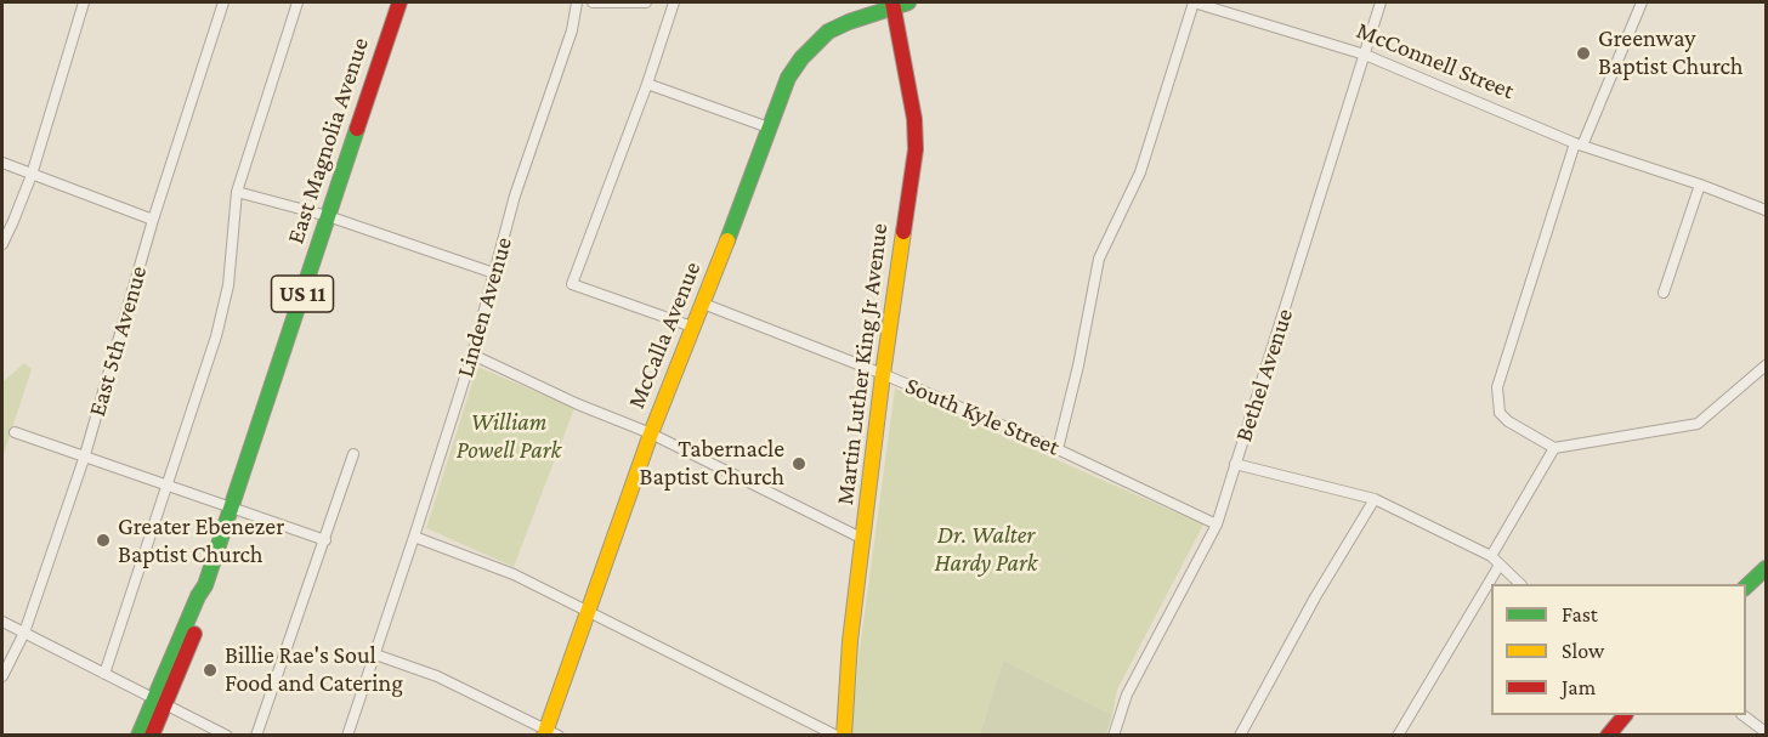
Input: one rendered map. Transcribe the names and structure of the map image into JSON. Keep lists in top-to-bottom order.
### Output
{
  "streets": {
    "main road": [
      "East Magnolia Avenue",
      "US 11",
      "McCalla Avenue",
      "Martin Luther King Jr Avenue"
    ],
    "street": [
      "McConnell Street",
      "Linden Avenue",
      "East 5th Avenue",
      "Bethel Avenue",
      "South Kyle Street"
    ]
  },
  "crossings": [
    ["McConnell Street", "Bethel Avenue"],
    ["McCalla Avenue", "Martin Luther King Jr Avenue"],
    ["McCalla Avenue", "South Kyle Street"],
    ["Martin Luther King Jr Avenue", "South Kyle Street"],
    ["Bethel Avenue", "South Kyle Street"]
  ],
  "parks": ["William Powell Park", "Dr. Walter Hardy Park"],
  "places": [
    "Greenway Baptist Church",
    "Tabernacle Baptist Church",
    "Greater Ebenezer Baptist Church",
    "Billie Rae's Soul Food and Catering"
  ],
  "legend": ["Fast", "Slow", "Jam"]
}
